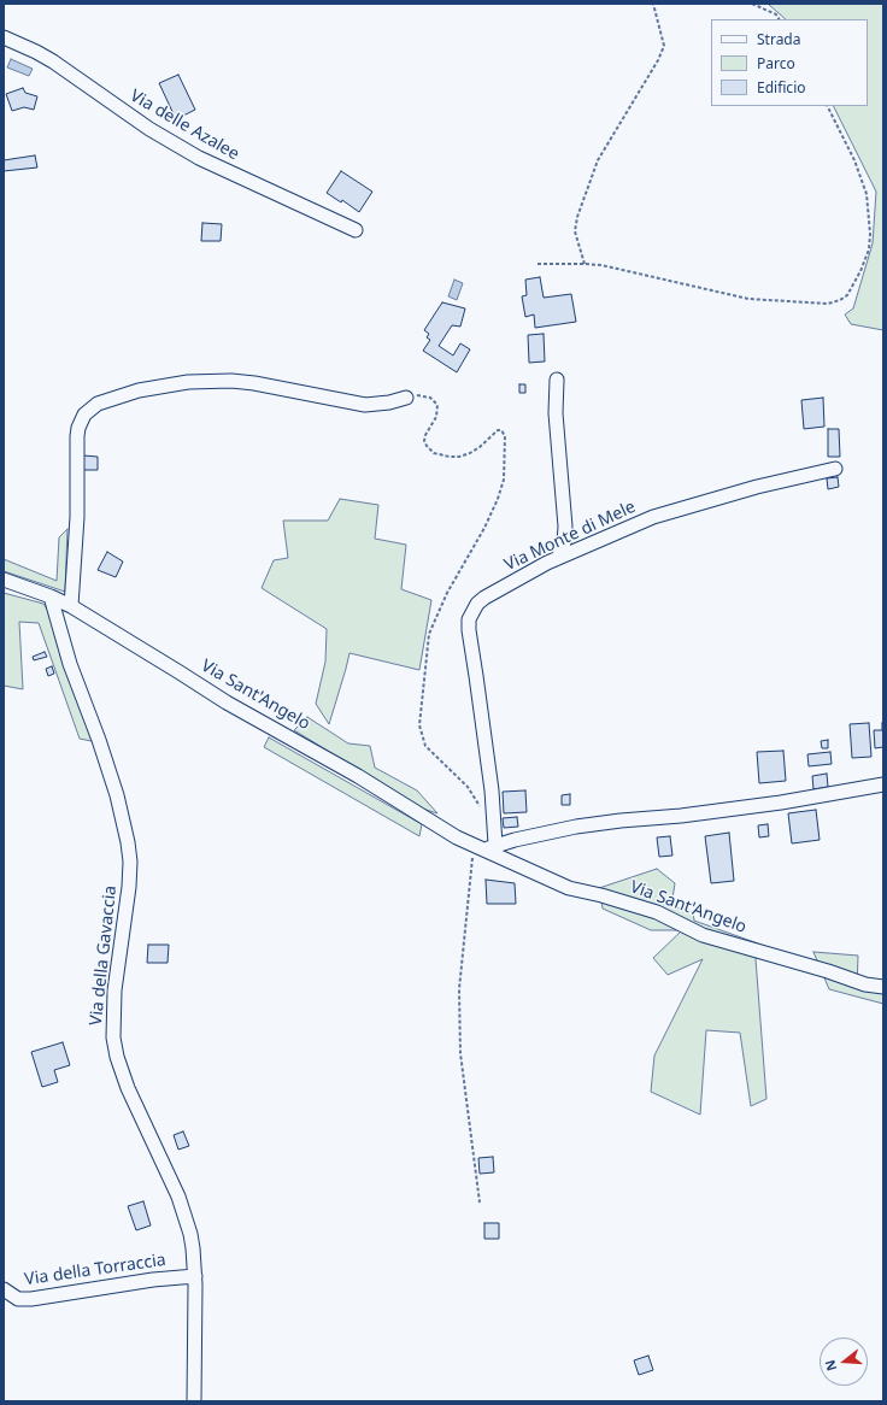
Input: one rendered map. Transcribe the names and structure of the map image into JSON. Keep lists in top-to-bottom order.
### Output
{
  "streets": {
    "street": [
      "Via delle Azalee",
      "Via Monte di Mele",
      "Via Sant'Angelo",
      "Via della Gavaccia",
      "Via della Torraccia"
    ]
  },
  "crossings": [
    ["Via Monte di Mele", "Via Sant'Angelo"],
    ["Via Sant'Angelo", "Via della Gavaccia"],
    ["Via della Gavaccia", "Via della Torraccia"]
  ],
  "legend": ["Strada", "Parco", "Edificio"],
  "north": "left"
}
